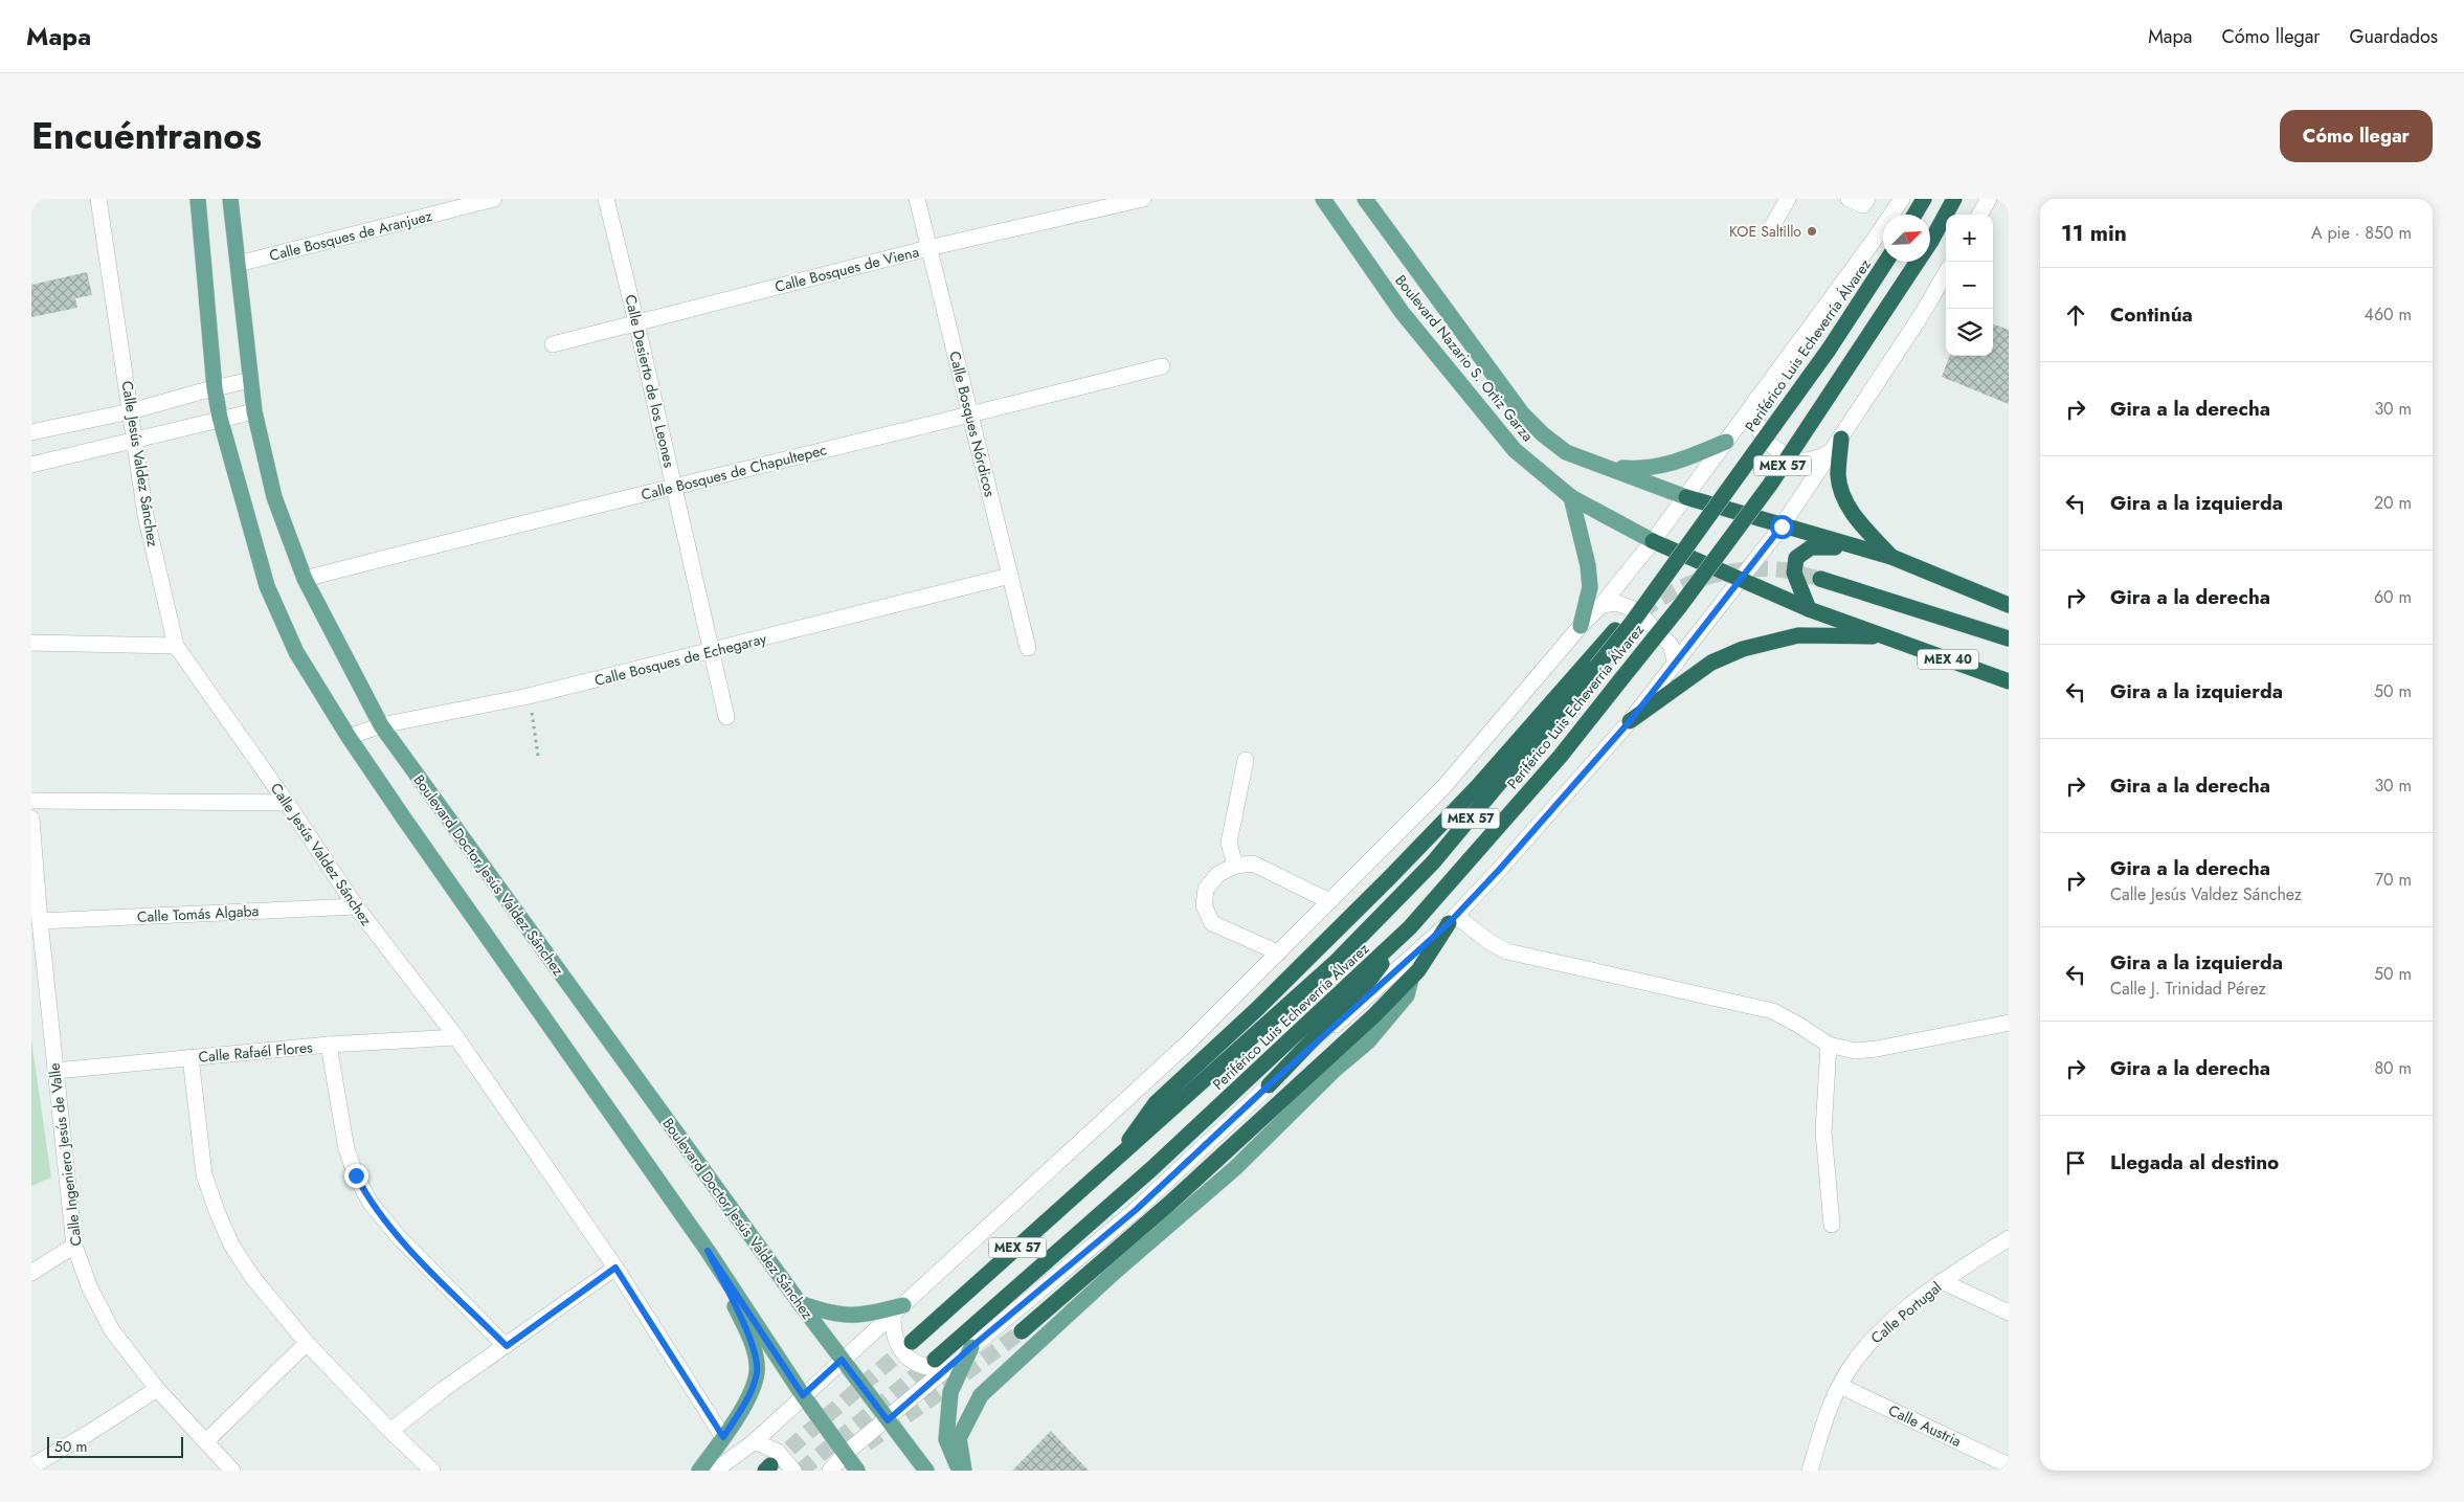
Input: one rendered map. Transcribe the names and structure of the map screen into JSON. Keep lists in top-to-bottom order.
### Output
{
  "streets": {
    "highway": [
      "Periférico Luis Echeverría Álvarez",
      "Boulevard Nazario S. Ortiz Garza",
      "MEX 57",
      "MEX 40"
    ],
    "main road": ["Boulevard Doctor Jesús Valdez Sánchez"],
    "street": [
      "Calle Bosques de Aranjuez",
      "Calle Bosques de Viena",
      "Calle Desierto de los Leones",
      "Calle Bosques Nórdicos",
      "Calle Jesús Valdez Sánchez",
      "Calle Bosques de Chapultepec",
      "Calle Bosques de Echegaray",
      "Calle Tomás Algaba",
      "Calle Rafaél Flores",
      "Calle Ingeniero Jesús de Valle",
      "Calle Portugal",
      "Calle Austria"
    ]
  },
  "crossings": [
    ["Calle Bosques de Aranjuez", "Boulevard Doctor Jesús Valdez Sánchez"],
    ["Calle Bosques de Viena", "Calle Desierto de los Leones"],
    ["Calle Bosques de Viena", "Calle Bosques Nórdicos"],
    ["Calle Desierto de los Leones", "Calle Bosques de Chapultepec"],
    ["Calle Desierto de los Leones", "Calle Bosques de Echegaray"],
    ["Calle Bosques Nórdicos", "Calle Bosques de Chapultepec"],
    ["Calle Bosques Nórdicos", "Calle Bosques de Echegaray"],
    ["Calle Jesús Valdez Sánchez", "Calle Tomás Algaba"],
    ["Calle Jesús Valdez Sánchez", "Calle Rafaél Flores"],
    ["Calle Bosques de Chapultepec", "Boulevard Doctor Jesús Valdez Sánchez"],
    ["Calle Bosques de Echegaray", "Boulevard Doctor Jesús Valdez Sánchez"],
    ["Calle Tomás Algaba", "Calle Ingeniero Jesús de Valle"],
    ["Calle Rafaél Flores", "Calle Ingeniero Jesús de Valle"],
    ["Calle Portugal", "Calle Austria"]
  ],
  "places": ["KOE Saltillo"],
  "scale_bar": "50 m",
  "north": "top right",
  "page": {
    "header": "Mapa",
    "nav": ["Mapa", "Cómo llegar", "Guardados"],
    "title": "Encuéntranos",
    "buttons": "Cómo llegar",
    "heading": ["11 min", "A pie · 850 m"],
    "map_buttons": ["+", "−"],
    "list": [
      ["Continúa", "460 m"],
      ["Gira a la derecha", "30 m"],
      ["Gira a la izquierda", "20 m"],
      ["Gira a la derecha", "60 m"],
      ["Gira a la izquierda", "50 m"],
      ["Gira a la derecha", "30 m"],
      ["Gira a la derecha", "Calle Jesús Valdez Sánchez", "70 m"],
      ["Gira a la izquierda", "Calle J. Trinidad Pérez", "50 m"],
      ["Gira a la derecha", "80 m"],
      "Llegada al destino"
    ],
    "scale": "50 m"
  }
}
